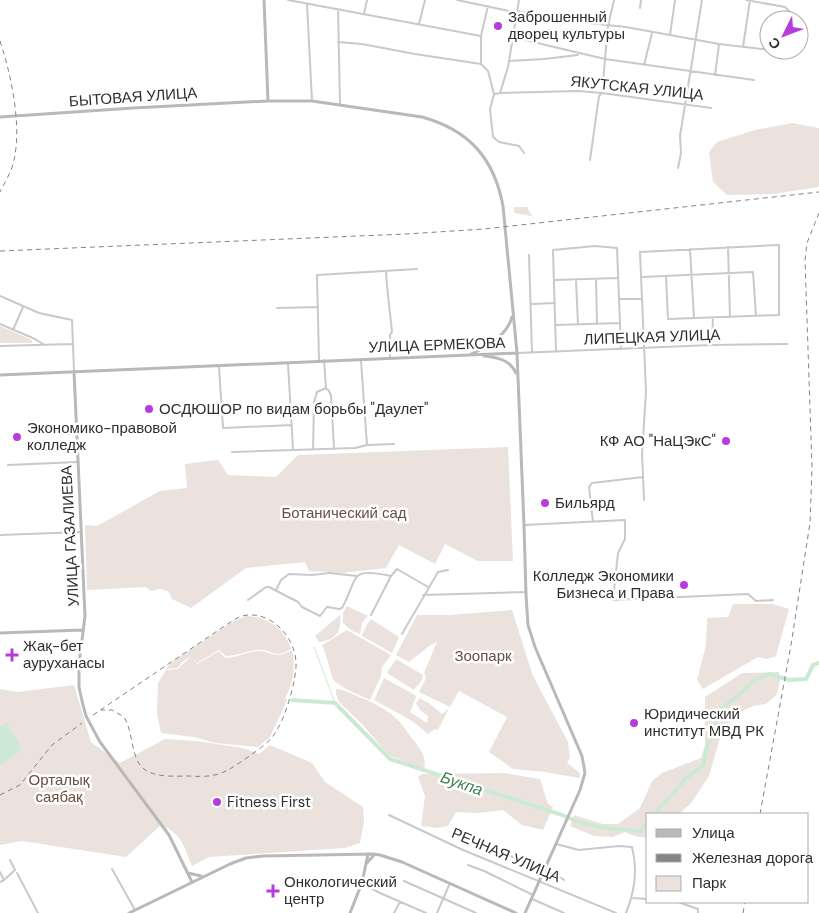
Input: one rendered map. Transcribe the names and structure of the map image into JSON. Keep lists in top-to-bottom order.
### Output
{
  "streets": {
    "main road": ["БЫТОВАЯ УЛИЦА", "УЛИЦА ЕРМЕКОВА", "УЛИЦА ГАЗАЛИЕВА"],
    "street": ["ЯКУТСКАЯ УЛИЦА", "ЛИПЕЦКАЯ УЛИЦА", "РЕЧНАЯ УЛИЦА"]
  },
  "crossings": [
    ["БЫТОВАЯ УЛИЦА", "ЛИПЕЦКАЯ УЛИЦА"],
    ["БЫТОВАЯ УЛИЦА", "УЛИЦА ЕРМЕКОВА"],
    ["ЛИПЕЦКАЯ УЛИЦА", "УЛИЦА ЕРМЕКОВА"],
    ["УЛИЦА ЕРМЕКОВА", "УЛИЦА ГАЗАЛИЕВА"],
    ["УЛИЦА ЕРМЕКОВА", "РЕЧНАЯ УЛИЦА"]
  ],
  "water": ["Букпа"],
  "parks": ["Ботанический сад", "Зоопарк", "Орталық саябақ"],
  "places": {
    "other": [
      "Заброшенный дворец культуры",
      "ОСДЮШОР по видам борьбы \"Даулет\"",
      "Экономико-правовой колледж",
      "КФ АО \"НаЦЭкС\"",
      "Бильярд",
      "Колледж Экономики Бизнеса и Права",
      "Юридический институт МВД РК",
      "Fitness First"
    ],
    "health": ["Жақ-бет ауруханасы", "Онкологический центр"]
  },
  "legend": ["Улица", "Железная дорога", "Парк"],
  "north": "bottom left"
}
